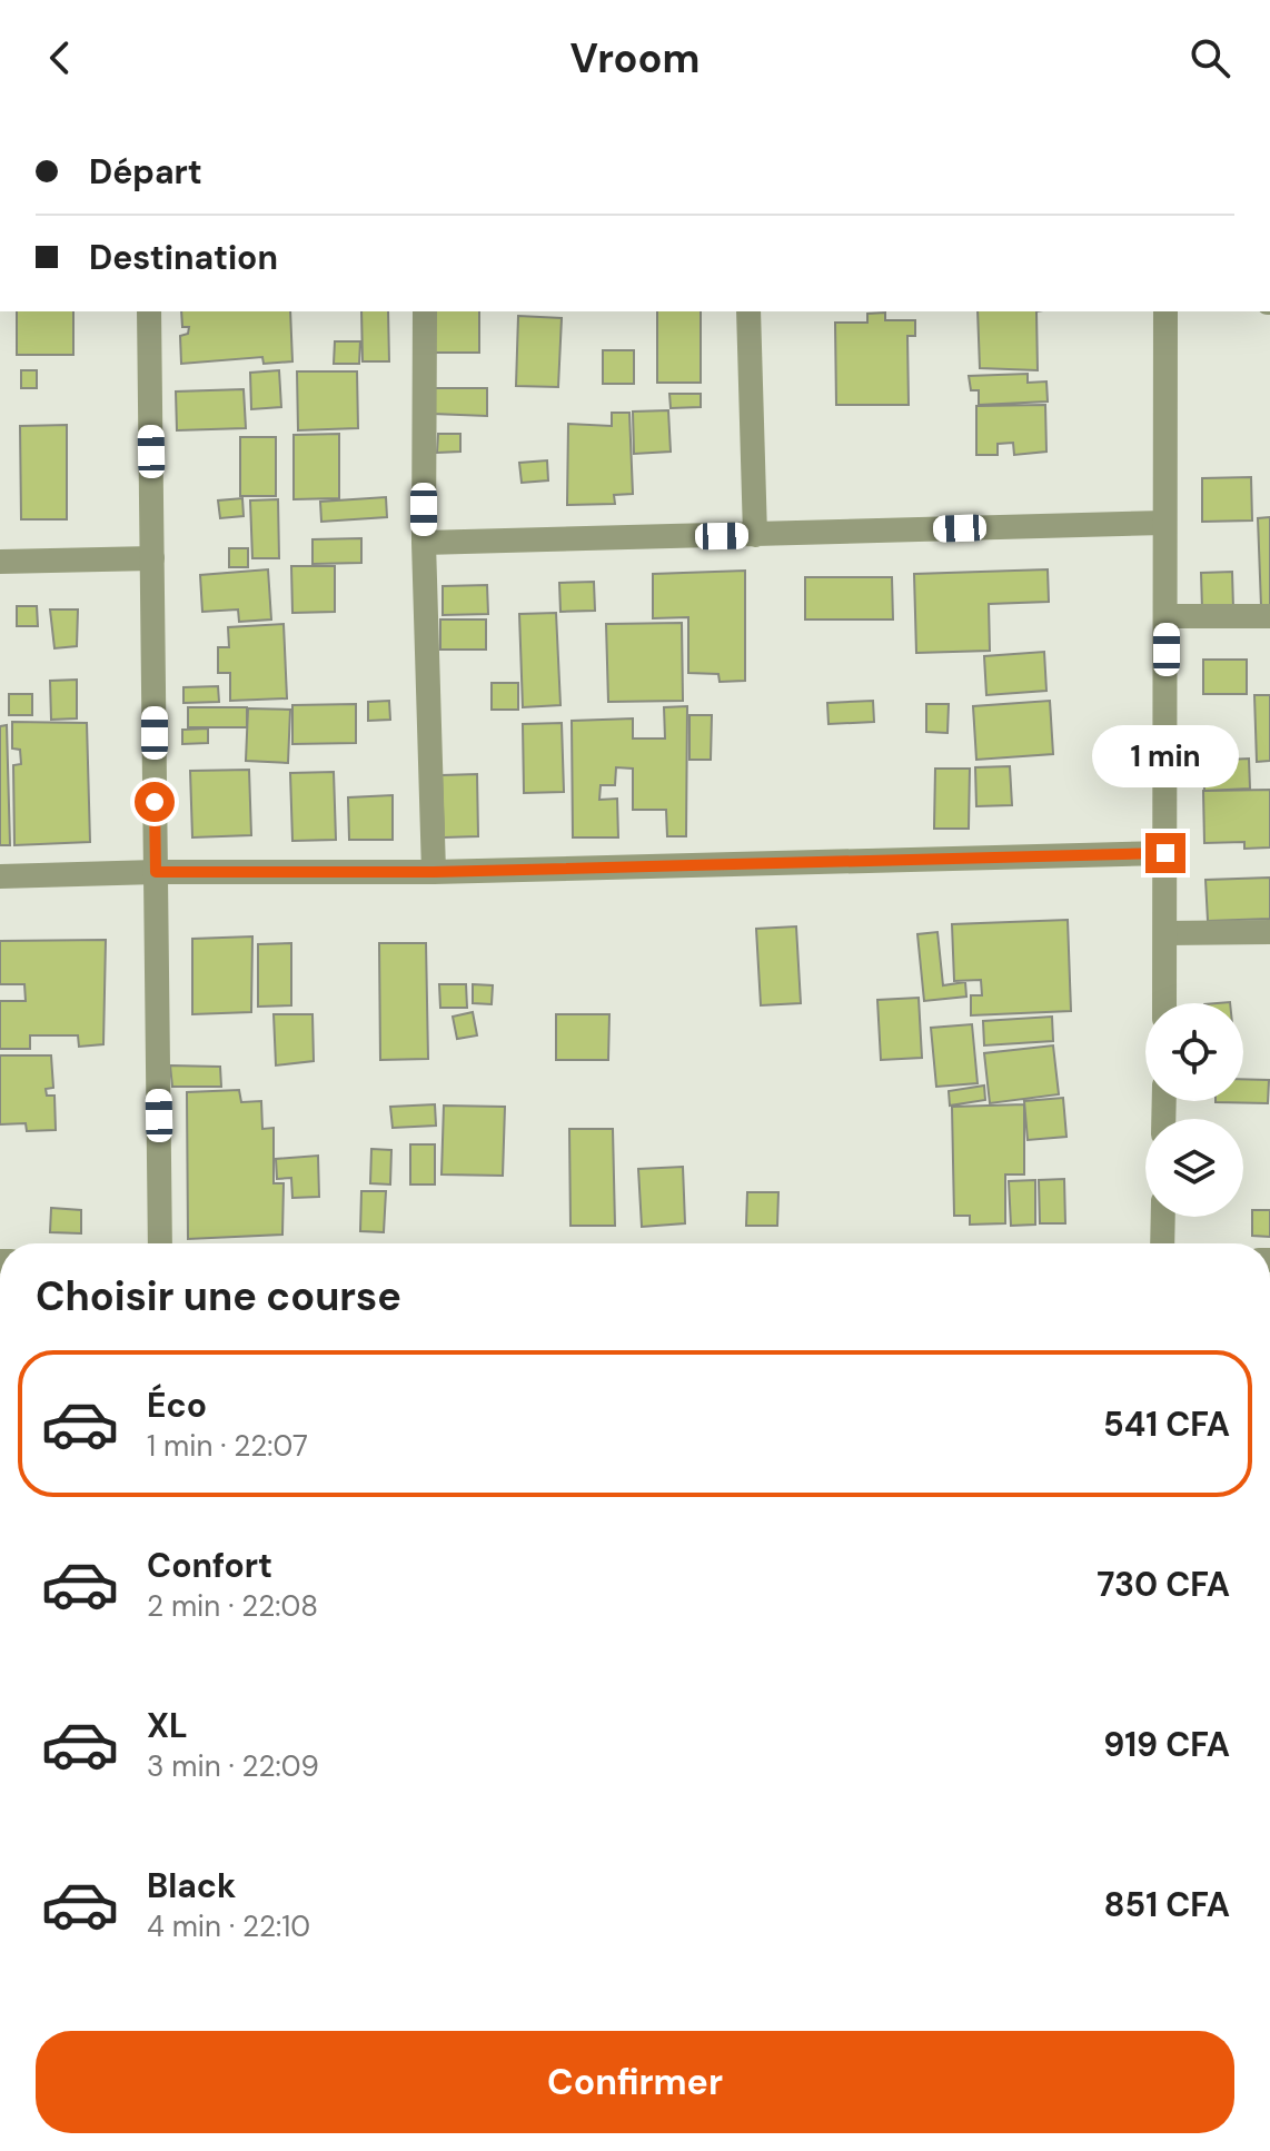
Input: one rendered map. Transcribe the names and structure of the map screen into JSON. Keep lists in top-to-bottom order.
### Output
{
  "page": {
    "header": "Vroom",
    "banner": ["Départ", "Destination"],
    "bubble": "1 min",
    "heading": "Choisir une course",
    "list": [
      {
        "name": "Éco",
        "note": "1 min · 22:07",
        "value": "541 CFA"
      },
      {
        "name": "Confort",
        "note": "2 min · 22:08",
        "value": "730 CFA"
      },
      {
        "name": "XL",
        "note": "3 min · 22:09",
        "value": "919 CFA"
      },
      {
        "name": "Black",
        "note": "4 min · 22:10",
        "value": "851 CFA"
      }
    ],
    "buttons": "Confirmer"
  }
}
